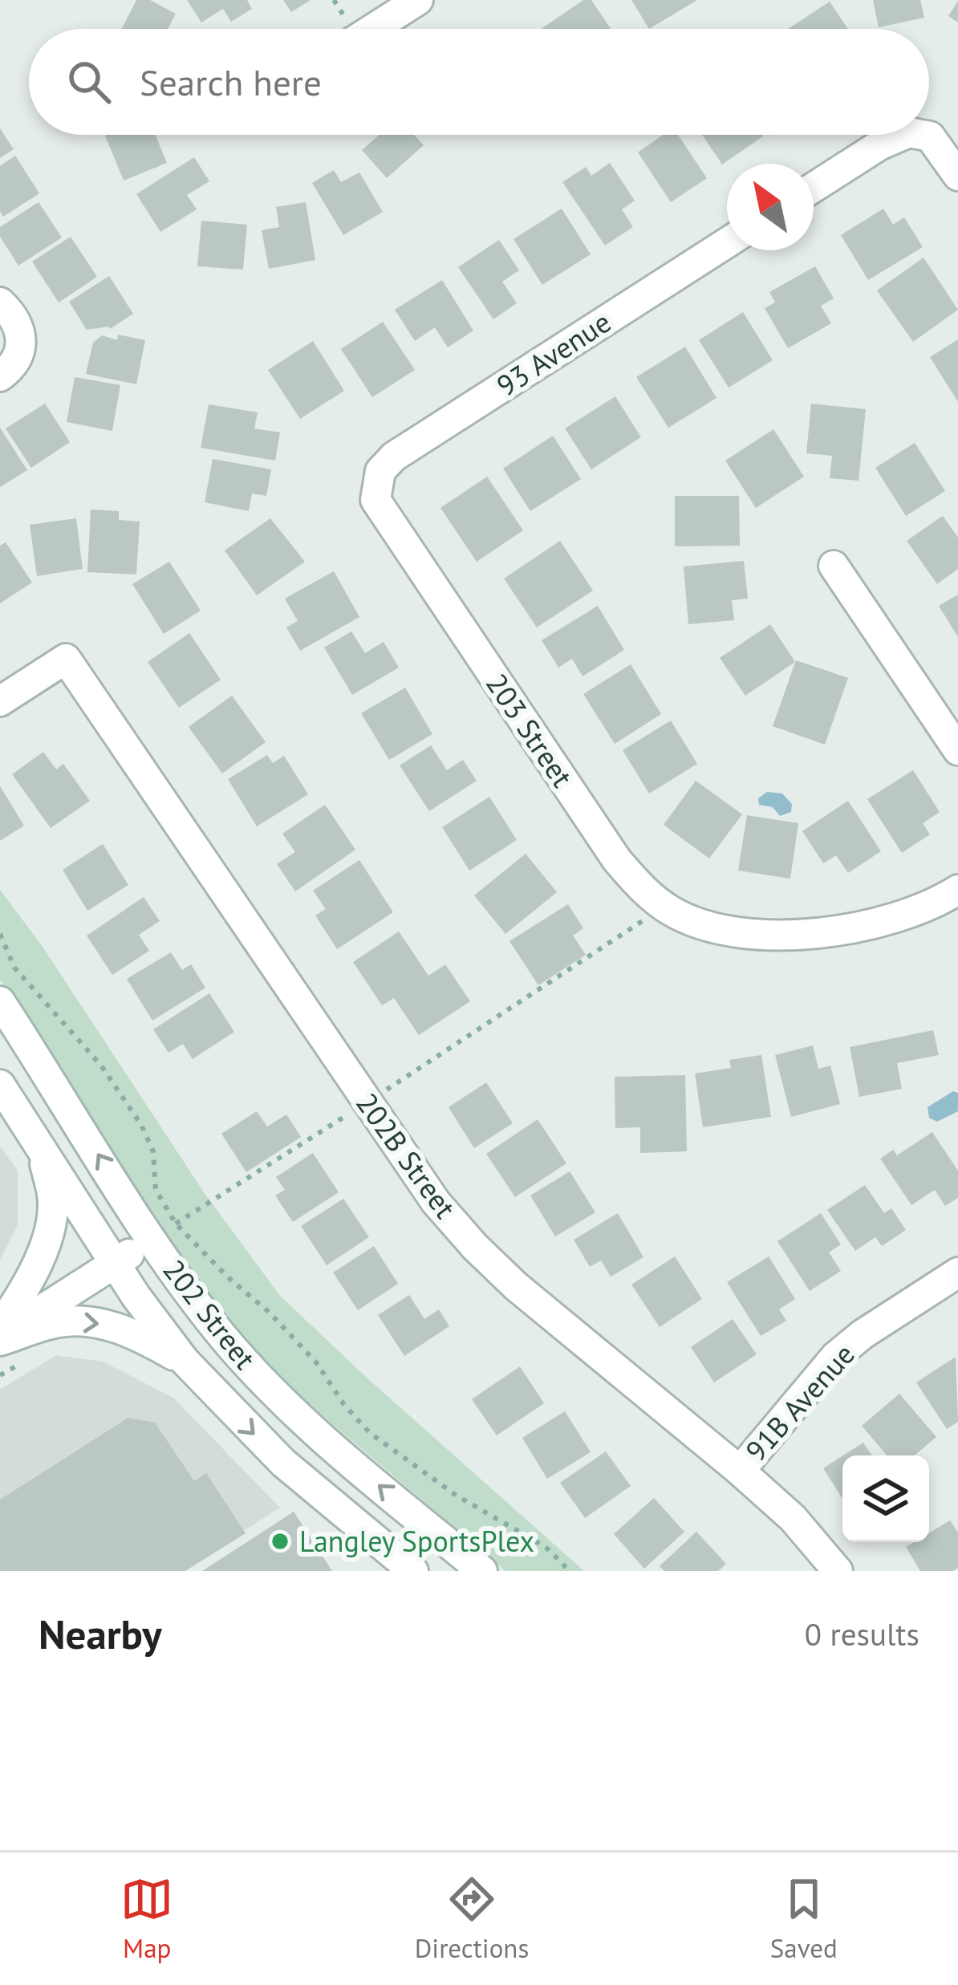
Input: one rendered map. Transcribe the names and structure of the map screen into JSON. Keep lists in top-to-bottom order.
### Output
{
  "streets": {
    "street": [
      "93 Avenue",
      "203 Street",
      "202B Street",
      "202 Street",
      "91B Avenue"
    ]
  },
  "crossings": [
    ["93 Avenue", "203 Street"],
    ["202B Street", "91B Avenue"]
  ],
  "places": ["Langley SportsPlex"],
  "north": "top left",
  "page": {
    "search": "Search here",
    "heading": ["Nearby", "0 results"],
    "nav": ["Map", "Directions", "Saved"]
  }
}
